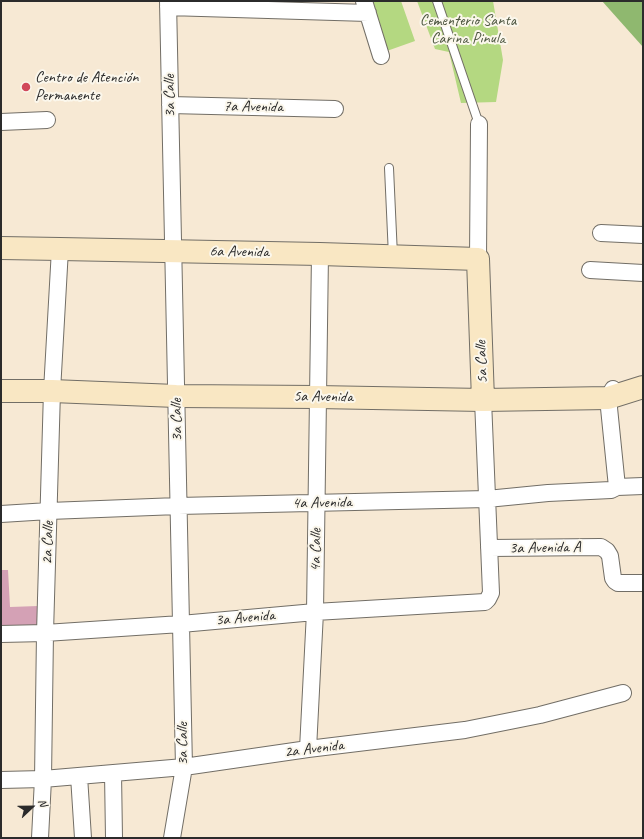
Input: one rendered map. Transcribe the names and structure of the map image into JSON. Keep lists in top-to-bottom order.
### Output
{
  "streets": {
    "street": [
      "3a Calle",
      "7a Avenida",
      "6a Avenida",
      "5a Calle",
      "5a Avenida",
      "4a Avenida",
      "2a Calle",
      "3a Avenida A",
      "4a Calle",
      "3a Avenida",
      "2a Avenida"
    ]
  },
  "crossings": [
    ["3a Calle", "7a Avenida"],
    ["3a Calle", "6a Avenida"],
    ["3a Calle", "5a Avenida"],
    ["3a Calle", "4a Avenida"],
    ["3a Calle", "3a Avenida"],
    ["3a Calle", "2a Avenida"],
    ["6a Avenida", "5a Calle"],
    ["6a Avenida", "2a Calle"],
    ["6a Avenida", "4a Calle"],
    ["5a Calle", "5a Avenida"],
    ["5a Calle", "4a Avenida"],
    ["5a Calle", "3a Avenida A"],
    ["5a Calle", "3a Avenida"],
    ["5a Avenida", "2a Calle"],
    ["5a Avenida", "4a Calle"],
    ["4a Avenida", "2a Calle"],
    ["4a Avenida", "4a Calle"],
    ["2a Calle", "3a Avenida"],
    ["2a Calle", "2a Avenida"],
    ["4a Calle", "3a Avenida"],
    ["4a Calle", "2a Avenida"]
  ],
  "parks": ["Cementerio Santa Carina Pinula"],
  "places": ["Centro de Atención Permanente"],
  "north": "right"
}
